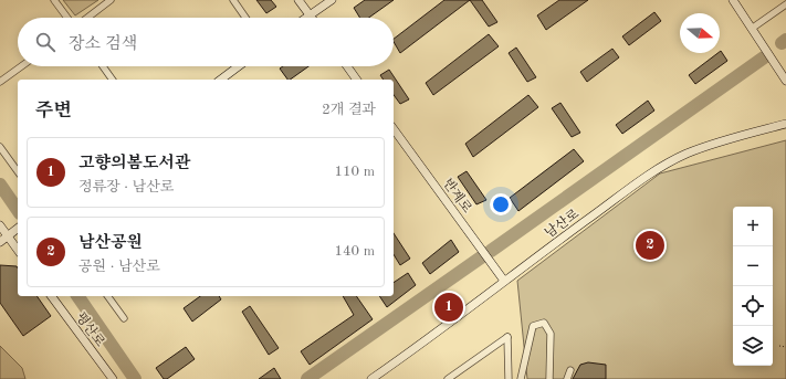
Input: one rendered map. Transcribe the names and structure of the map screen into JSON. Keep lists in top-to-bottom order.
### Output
{
  "streets": {
    "main road": ["반계로", "남산로", "평산로"]
  },
  "crossings": [
    ["반계로", "남산로"]
  ],
  "north": "right",
  "page": {
    "search": "장소 검색",
    "heading": ["주변", "2개 결과"],
    "list": [
      {
        "mark": "1",
        "name": "고향의봄도서관",
        "note": "정류장 · 남산로",
        "value": "110 m"
      },
      {
        "mark": "2",
        "name": "남산공원",
        "note": "공원 · 남산로",
        "value": "140 m"
      }
    ],
    "map_buttons": ["+", "−"],
    "pins": ["2", "1"]
  }
}
